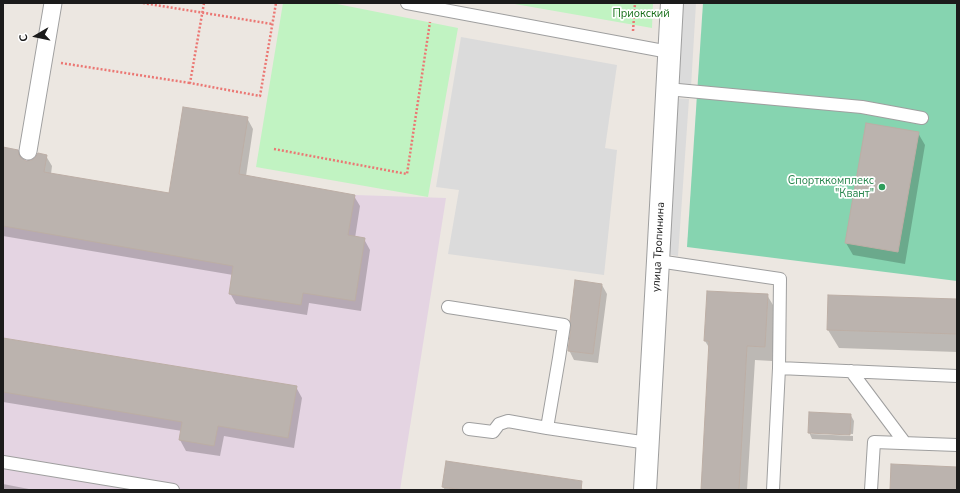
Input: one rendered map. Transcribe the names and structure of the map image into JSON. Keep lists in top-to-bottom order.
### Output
{
  "streets": {
    "street": ["улица Тропинина"]
  },
  "parks": ["Приокский"],
  "places": ["Спортккомплекс \"Квант\""],
  "north": "left"
}
